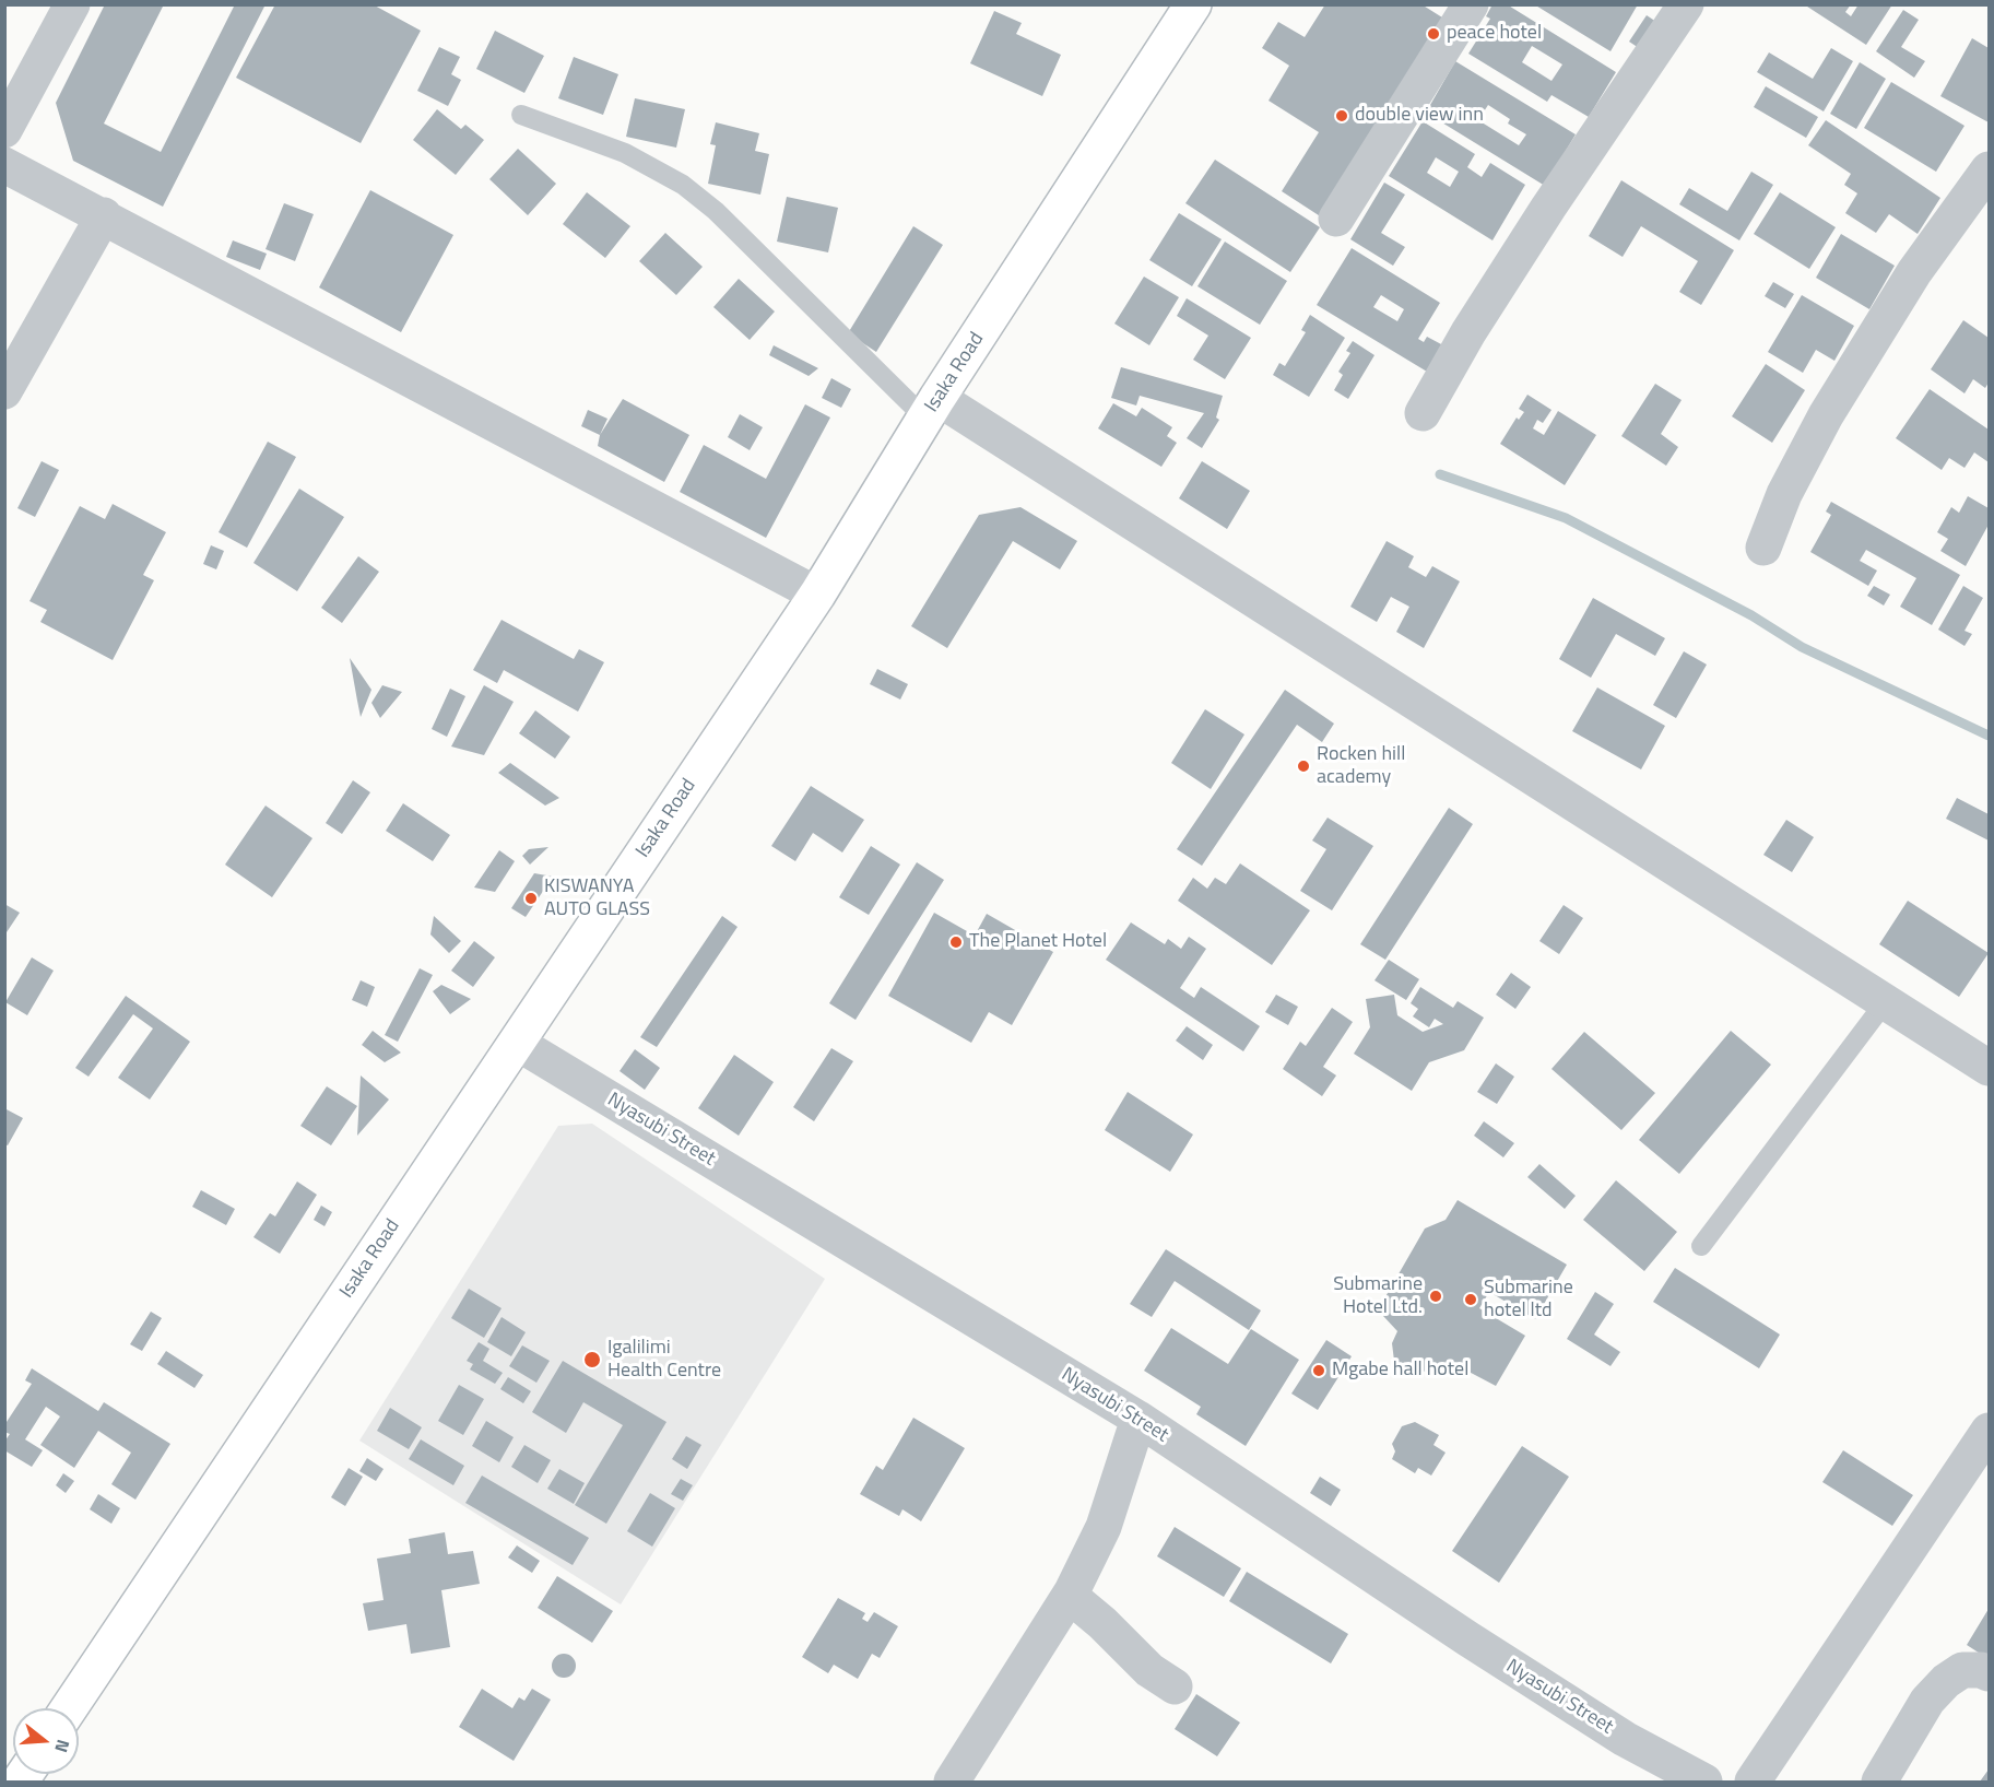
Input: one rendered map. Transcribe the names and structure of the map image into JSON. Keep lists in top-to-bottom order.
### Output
{
  "streets": {
    "street": ["Isaka Road", "Nyasubi Street"]
  },
  "crossings": [
    ["Isaka Road", "Nyasubi Street"]
  ],
  "places": [
    "peace hotel",
    "double view inn",
    "Rocken hill academy",
    "KISWANYA AUTO GLASS",
    "The Planet Hotel",
    "Submarine Hotel Ltd.",
    "Submarine hotel ltd",
    "Igalilimi Health Centre",
    "Mgabe hall hotel"
  ],
  "north": "right"
}
